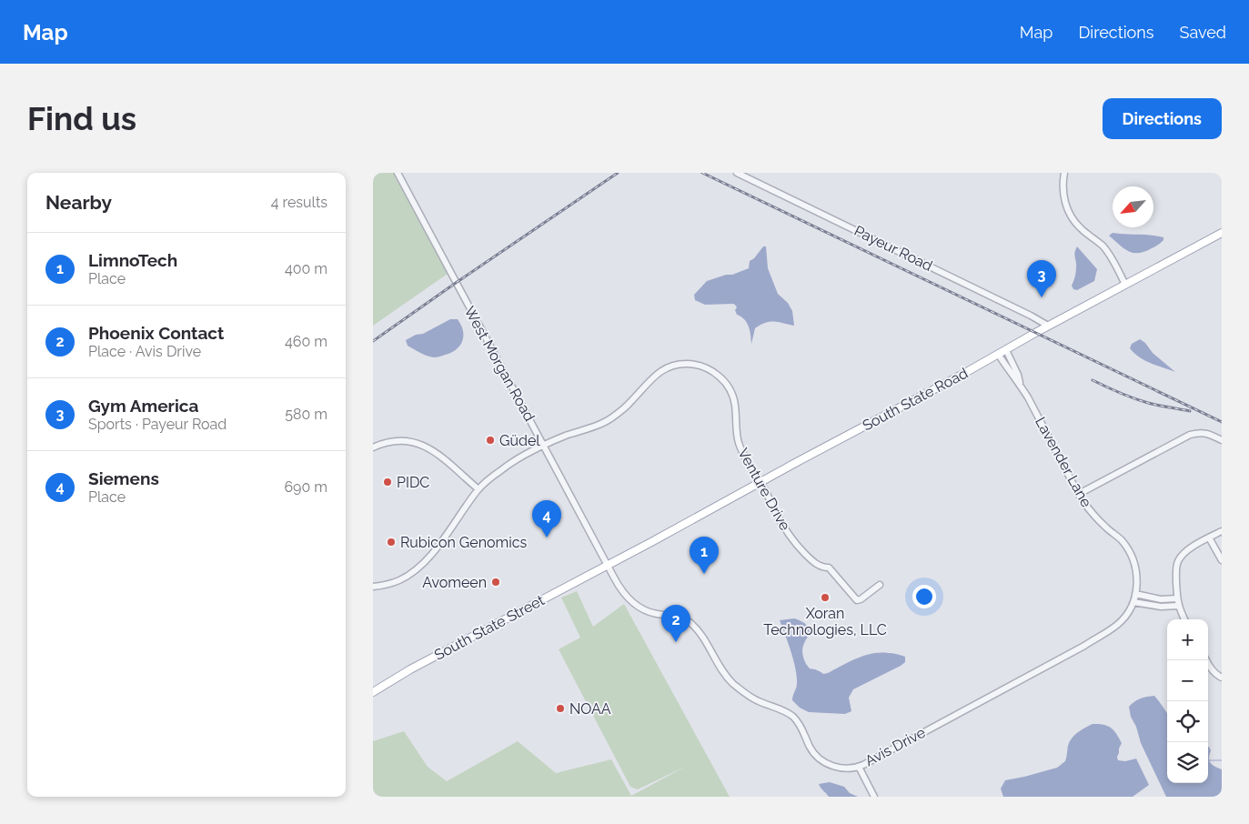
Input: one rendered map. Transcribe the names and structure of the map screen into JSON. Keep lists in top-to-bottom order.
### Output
{
  "streets": {
    "main road": ["South State Road", "South State Street"],
    "street": [
      "Payeur Road",
      "West Morgan Road",
      "Lavender Lane",
      "Venture Drive",
      "Avis Drive"
    ]
  },
  "crossings": [
    ["Payeur Road", "South State Road"],
    ["West Morgan Road", "South State Road"],
    ["West Morgan Road", "Venture Drive"],
    ["West Morgan Road", "South State Street"],
    ["West Morgan Road", "Avis Drive"],
    ["South State Road", "Lavender Lane"],
    ["South State Road", "Venture Drive"],
    ["South State Road", "South State Street"],
    ["South State Road", "Avis Drive"],
    ["Lavender Lane", "Avis Drive"],
    ["South State Street", "Avis Drive"]
  ],
  "places": [
    "Güdel",
    "PIDC",
    "Rubicon Genomics",
    "Avomeen",
    "Xoran Technologies, LLC",
    "NOAA"
  ],
  "north": "bottom left",
  "page": {
    "header": "Map",
    "nav": ["Map", "Directions", "Saved"],
    "buttons": "Directions",
    "title": "Find us",
    "heading": ["Nearby", "4 results"],
    "list": [
      {
        "mark": "1",
        "name": "LimnoTech",
        "note": "Place",
        "value": "400 m"
      },
      {
        "mark": "2",
        "name": "Phoenix Contact",
        "note": "Place · Avis Drive",
        "value": "460 m"
      },
      {
        "mark": "3",
        "name": "Gym America",
        "note": "Sports · Payeur Road",
        "value": "580 m"
      },
      {
        "mark": "4",
        "name": "Siemens",
        "note": "Place",
        "value": "690 m"
      }
    ],
    "pins": [
      "3",
      "4",
      "1",
      "2"
    ],
    "map_buttons": ["+", "−"]
  }
}
